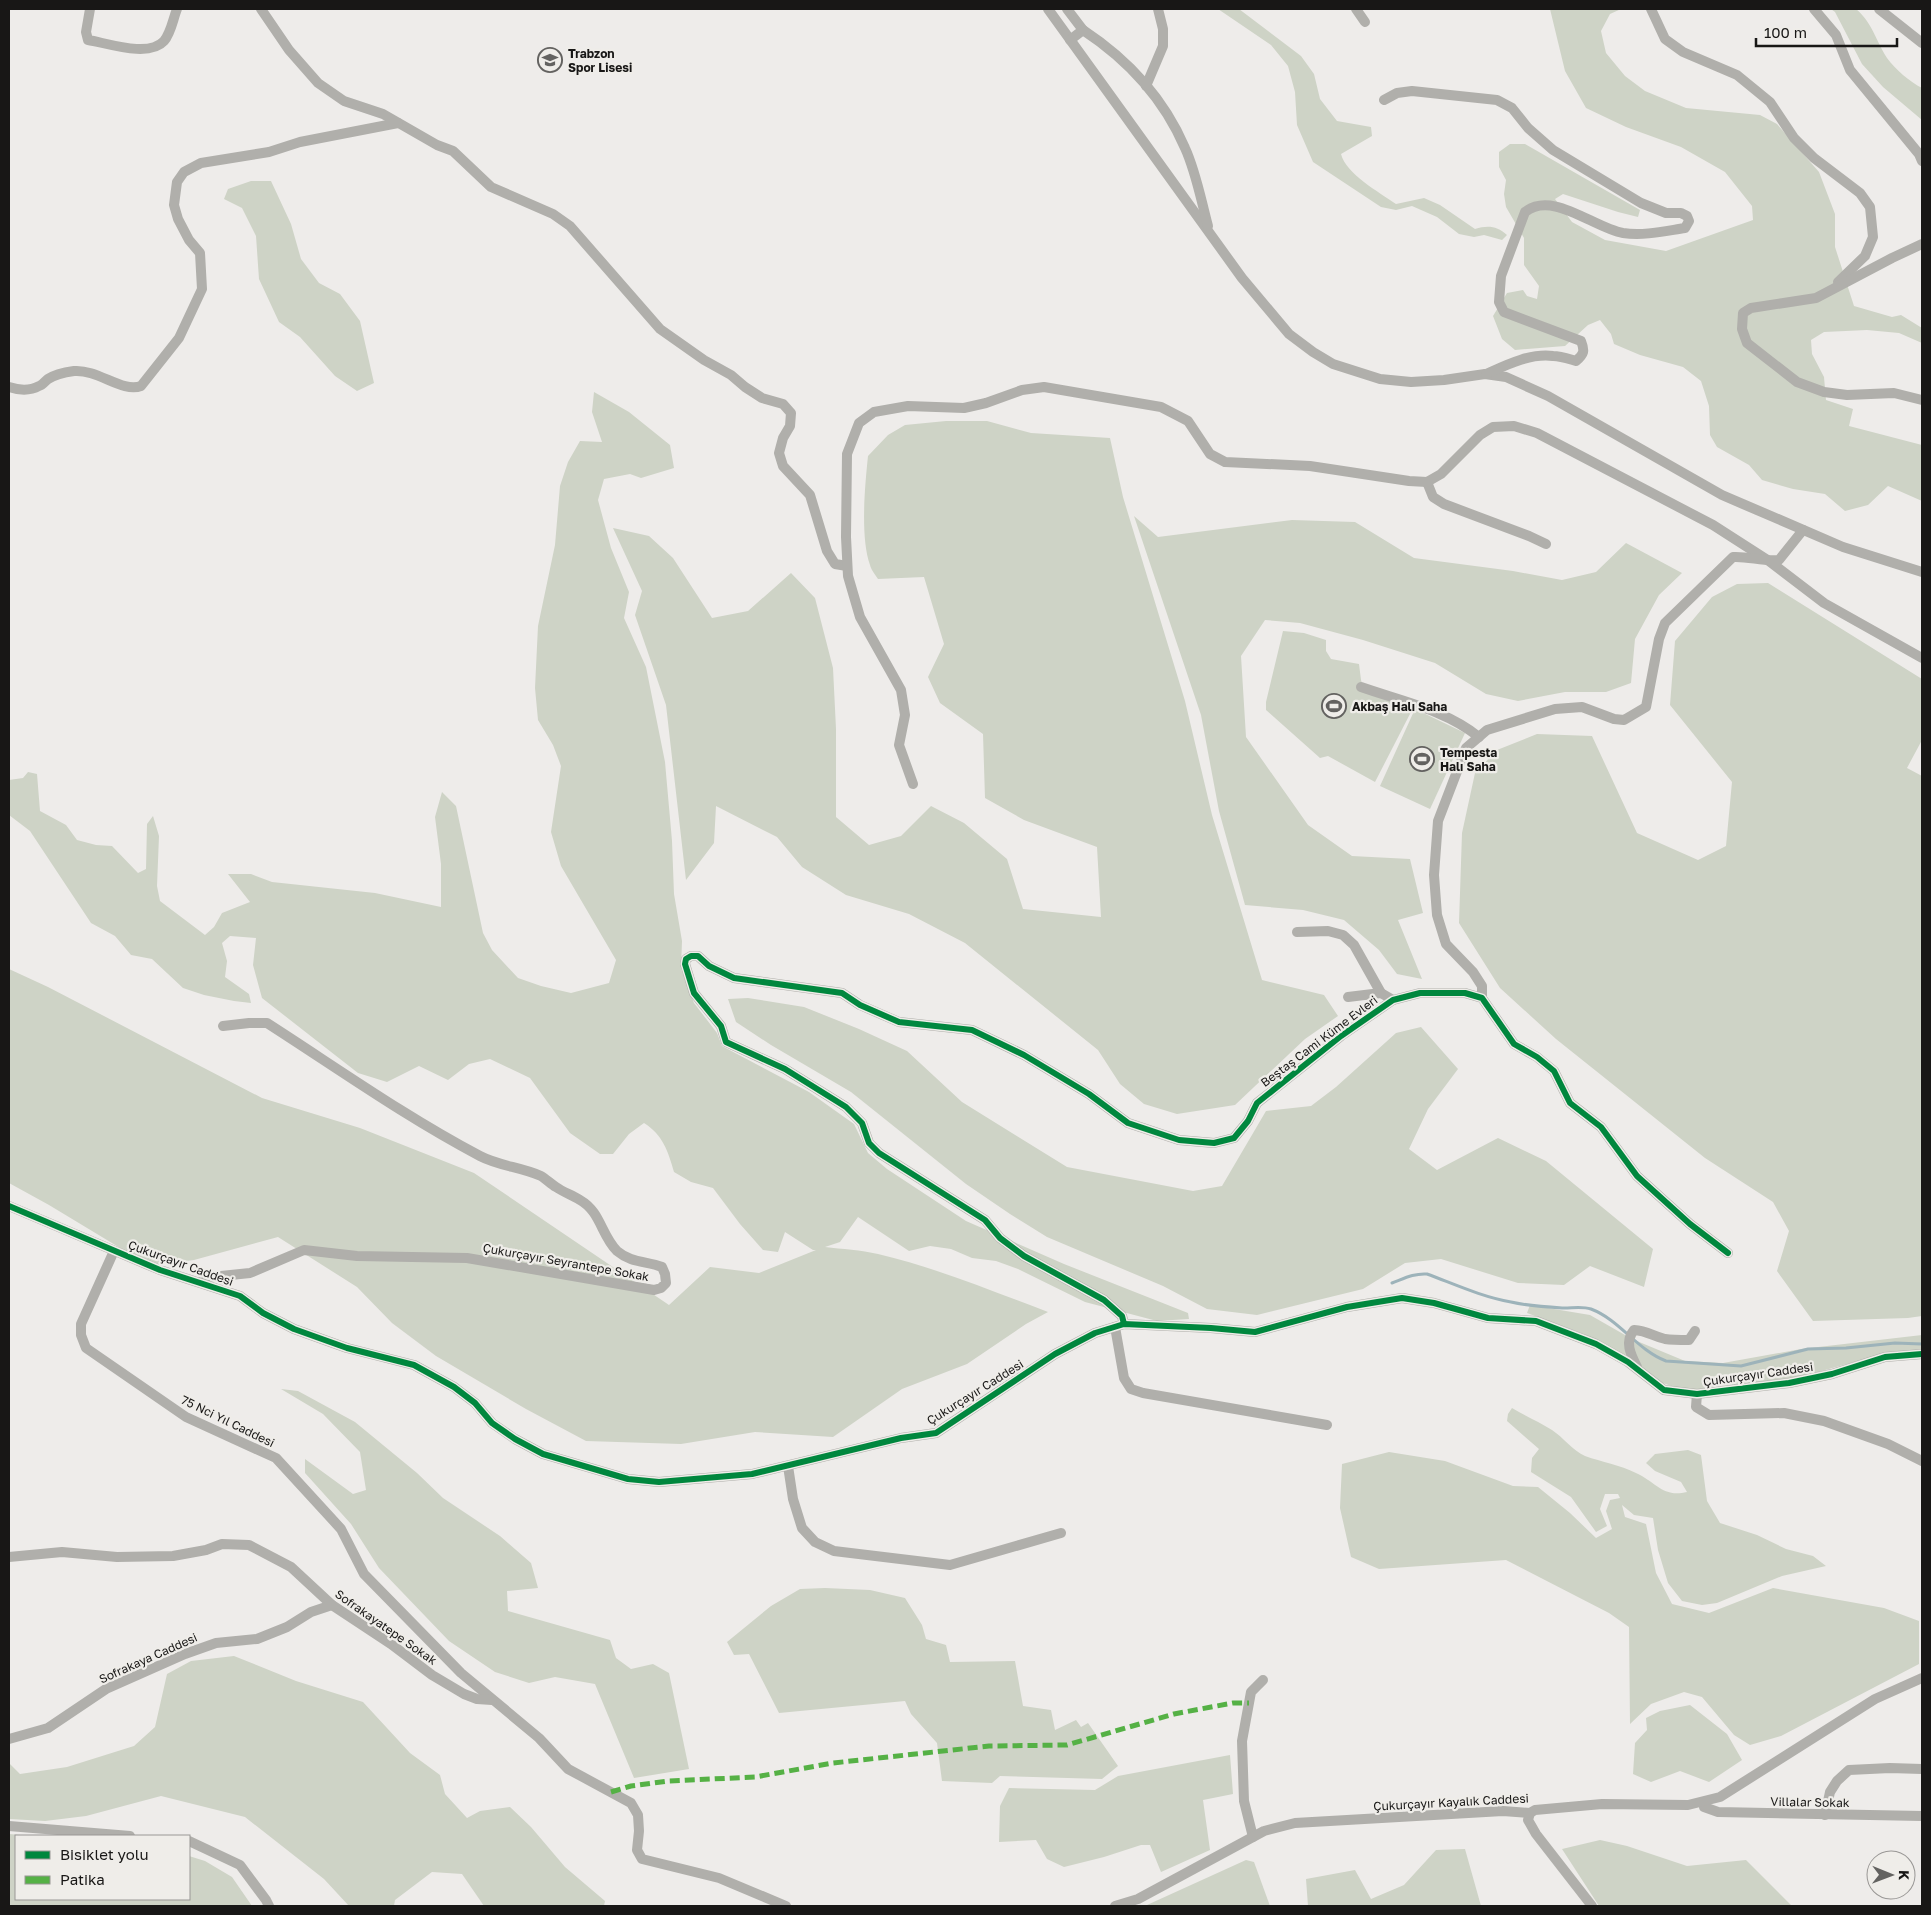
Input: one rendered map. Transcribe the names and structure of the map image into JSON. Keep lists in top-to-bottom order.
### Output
{
  "streets": {
    "street": [
      "Beştaş Cami Küme Evleri",
      "Çukurçayır Seyrantepe Sokak",
      "Çukurçayır Caddesi",
      "75 Nci Yıl Caddesi",
      "Sofrakayatepe Sokak",
      "Sofrakaya Caddesi",
      "Çukurçayır Kayalık Caddesi",
      "Villalar Sokak"
    ]
  },
  "crossings": [
    ["Beştaş Cami Küme Evleri", "Çukurçayır Caddesi"],
    ["Çukurçayır Seyrantepe Sokak", "Çukurçayır Caddesi"],
    ["Çukurçayır Caddesi", "75 Nci Yıl Caddesi"],
    ["75 Nci Yıl Caddesi", "Sofrakayatepe Sokak"],
    ["Sofrakayatepe Sokak", "Sofrakaya Caddesi"],
    ["Çukurçayır Kayalık Caddesi", "Villalar Sokak"]
  ],
  "places": {
    "school or university": ["Trabzon Spor Lisesi"],
    "sports": ["Akbaş Halı Saha", "Tempesta Halı Saha"]
  },
  "legend": ["Bisiklet yolu", "Patika"],
  "scale_bar": "100 m",
  "north": "right"
}
